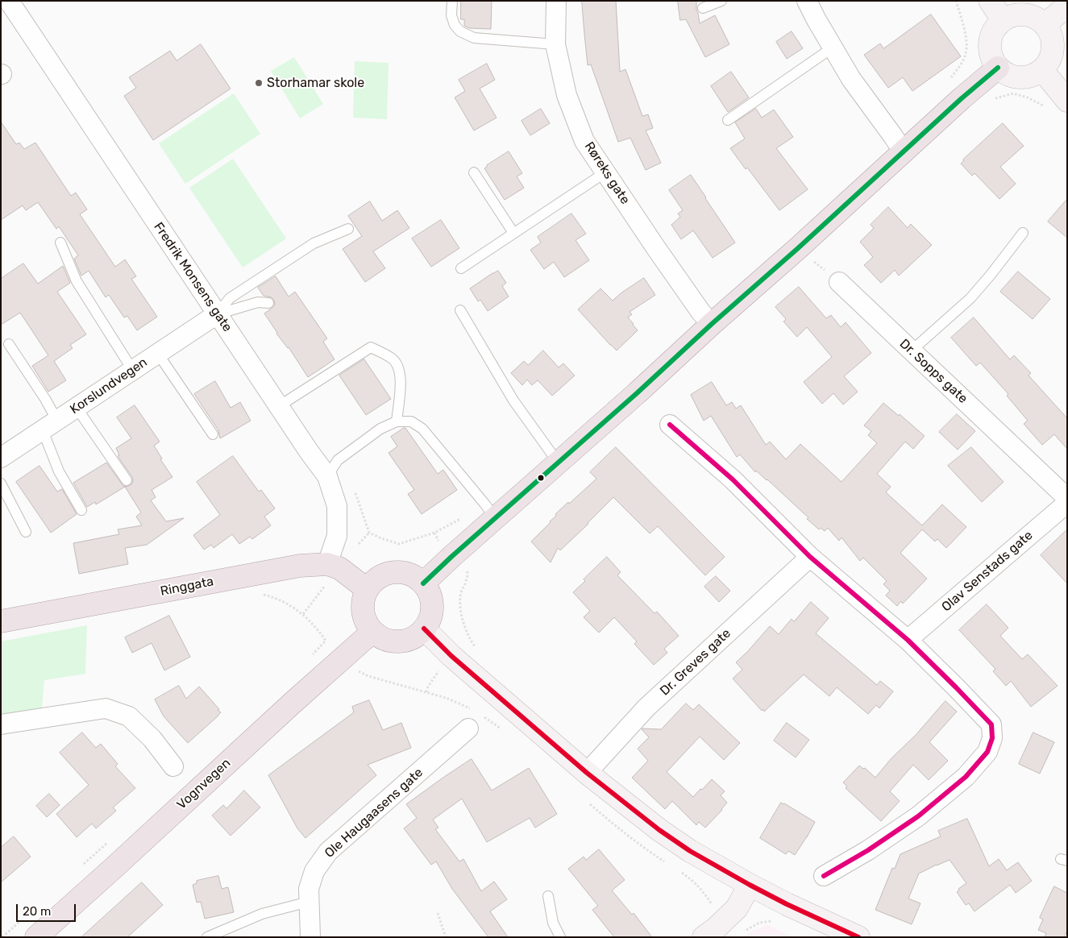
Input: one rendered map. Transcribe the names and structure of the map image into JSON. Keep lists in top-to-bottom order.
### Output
{
  "streets": {
    "main road": ["Ringgata", "Vognvegen"],
    "street": [
      "Røreks gate",
      "Fredrik Monsens gate",
      "Dr. Sopps gate",
      "Korslundvegen",
      "Olav Senstads gate",
      "Dr. Greves gate",
      "Ole Haugaasens gate"
    ]
  },
  "crossings": [
    ["Fredrik Monsens gate", "Korslundvegen"],
    ["Fredrik Monsens gate", "Ringgata"],
    ["Ringgata", "Vognvegen"]
  ],
  "places": ["Storhamar skole"],
  "scale_bar": "20 m"
}
